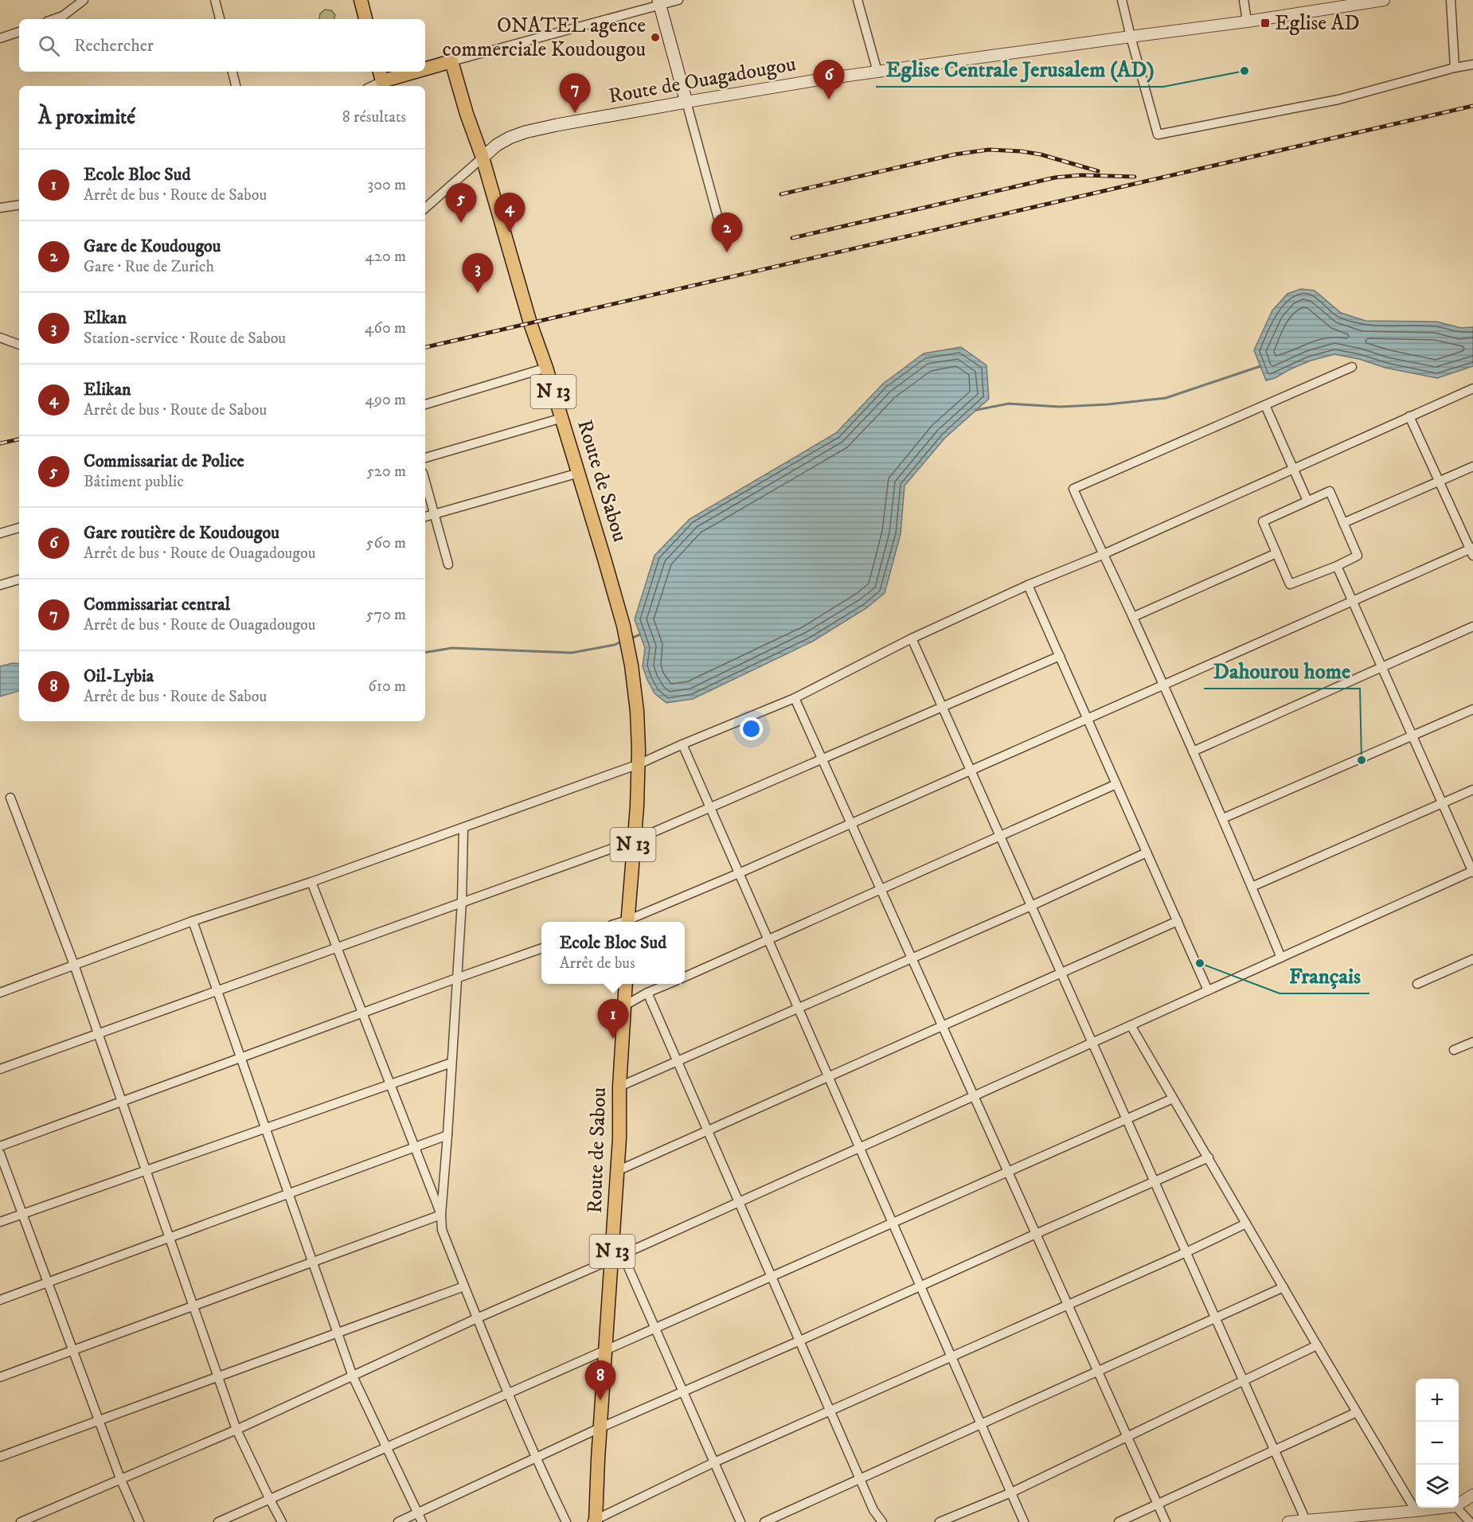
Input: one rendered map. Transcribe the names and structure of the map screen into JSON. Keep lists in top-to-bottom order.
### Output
{
  "streets": {
    "main road": ["Route de Ouagadougou", "N 13", "Route de Sabou"]
  },
  "crossings": [
    ["Route de Ouagadougou", "Route de Sabou"]
  ],
  "places": {
    "transit": ["Eglise AD"],
    "other": [
      "ONATEL agence commerciale Koudougou",
      "Eglise Centrale Jerusalem (AD)",
      "Dahourou home",
      "Français"
    ]
  },
  "page": {
    "search": "Rechercher",
    "pins": [
      "6",
      "7",
      "5",
      "4",
      "2",
      "3",
      "1",
      "8"
    ],
    "heading": ["À proximité", "8 résultats"],
    "list": [
      {
        "mark": "1",
        "name": "Ecole Bloc Sud",
        "note": "Arrêt de bus · Route de Sabou",
        "value": "300 m"
      },
      {
        "mark": "2",
        "name": "Gare de Koudougou",
        "note": "Gare · Rue de Zurich",
        "value": "420 m"
      },
      {
        "mark": "3",
        "name": "Elkan",
        "note": "Station-service · Route de Sabou",
        "value": "460 m"
      },
      {
        "mark": "4",
        "name": "Elikan",
        "note": "Arrêt de bus · Route de Sabou",
        "value": "490 m"
      },
      {
        "mark": "5",
        "name": "Commissariat de Police",
        "note": "Bâtiment public",
        "value": "520 m"
      },
      {
        "mark": "6",
        "name": "Gare routière de Koudougou",
        "note": "Arrêt de bus · Route de Ouagadougou",
        "value": "560 m"
      },
      {
        "mark": "7",
        "name": "Commissariat central",
        "note": "Arrêt de bus · Route de Ouagadougou",
        "value": "570 m"
      },
      {
        "mark": "8",
        "name": "Oil-Lybia",
        "note": "Arrêt de bus · Route de Sabou",
        "value": "610 m"
      }
    ],
    "popup": ["Ecole Bloc Sud", "Arrêt de bus"],
    "map_buttons": ["+", "−"]
  }
}
